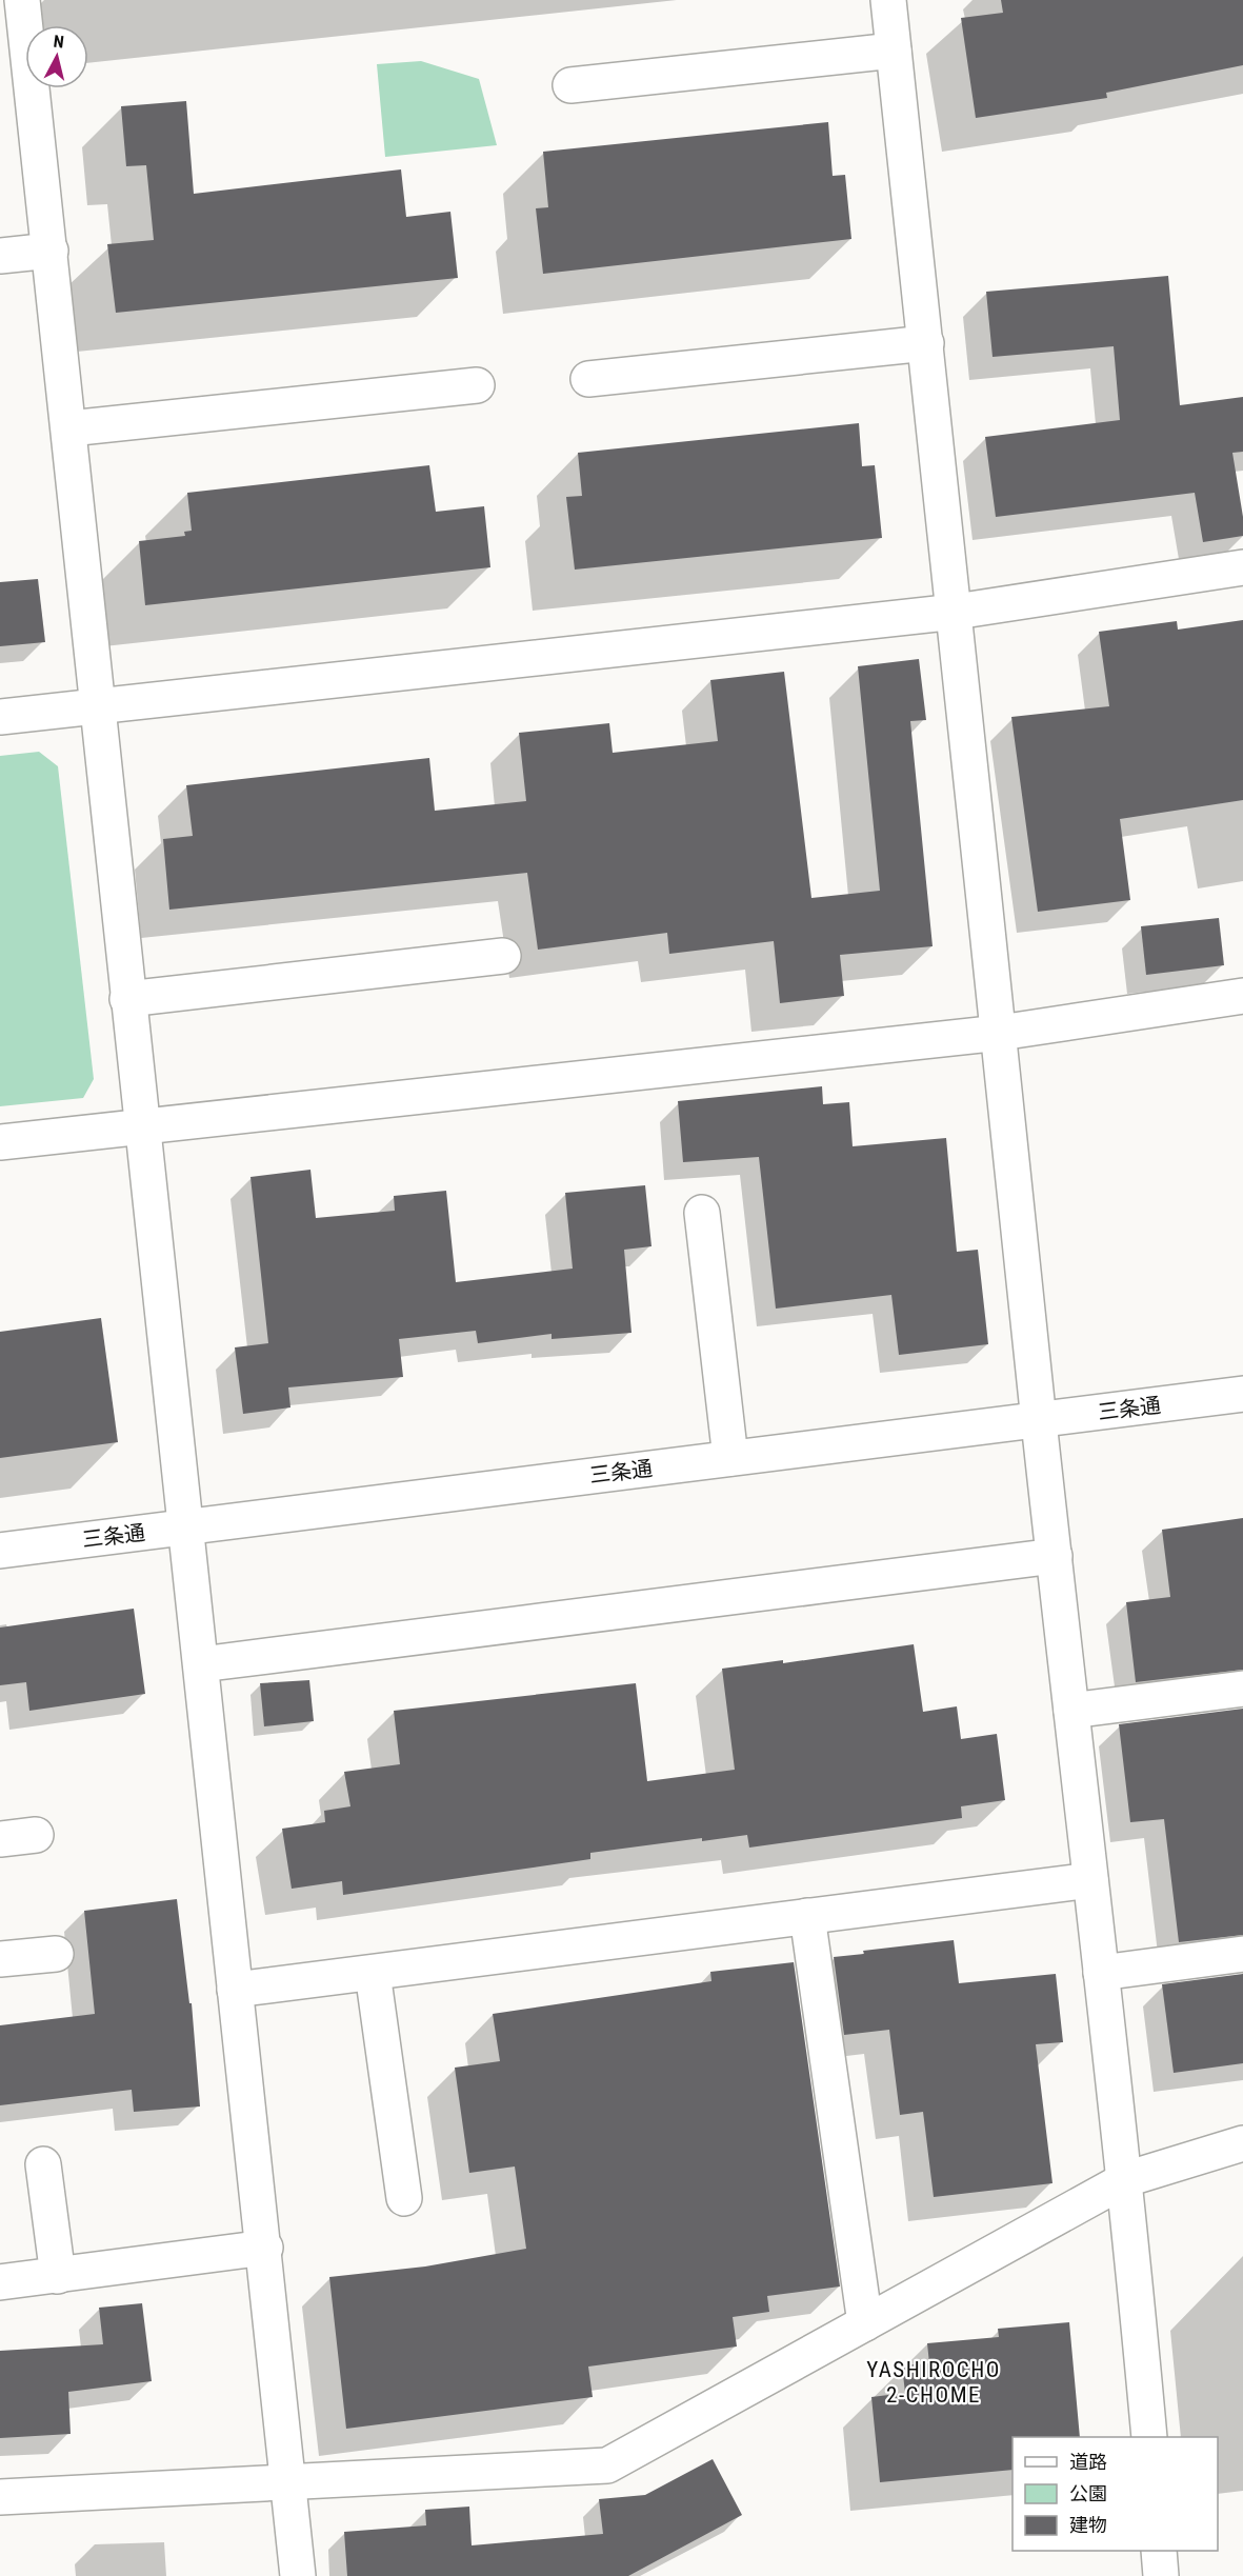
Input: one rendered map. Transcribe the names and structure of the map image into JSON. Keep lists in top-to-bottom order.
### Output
{
  "streets": {
    "street": ["三条通"]
  },
  "districts": ["YASHIROCHO 2-CHOME"],
  "legend": ["道路", "公園", "建物"],
  "north": "top"
}
